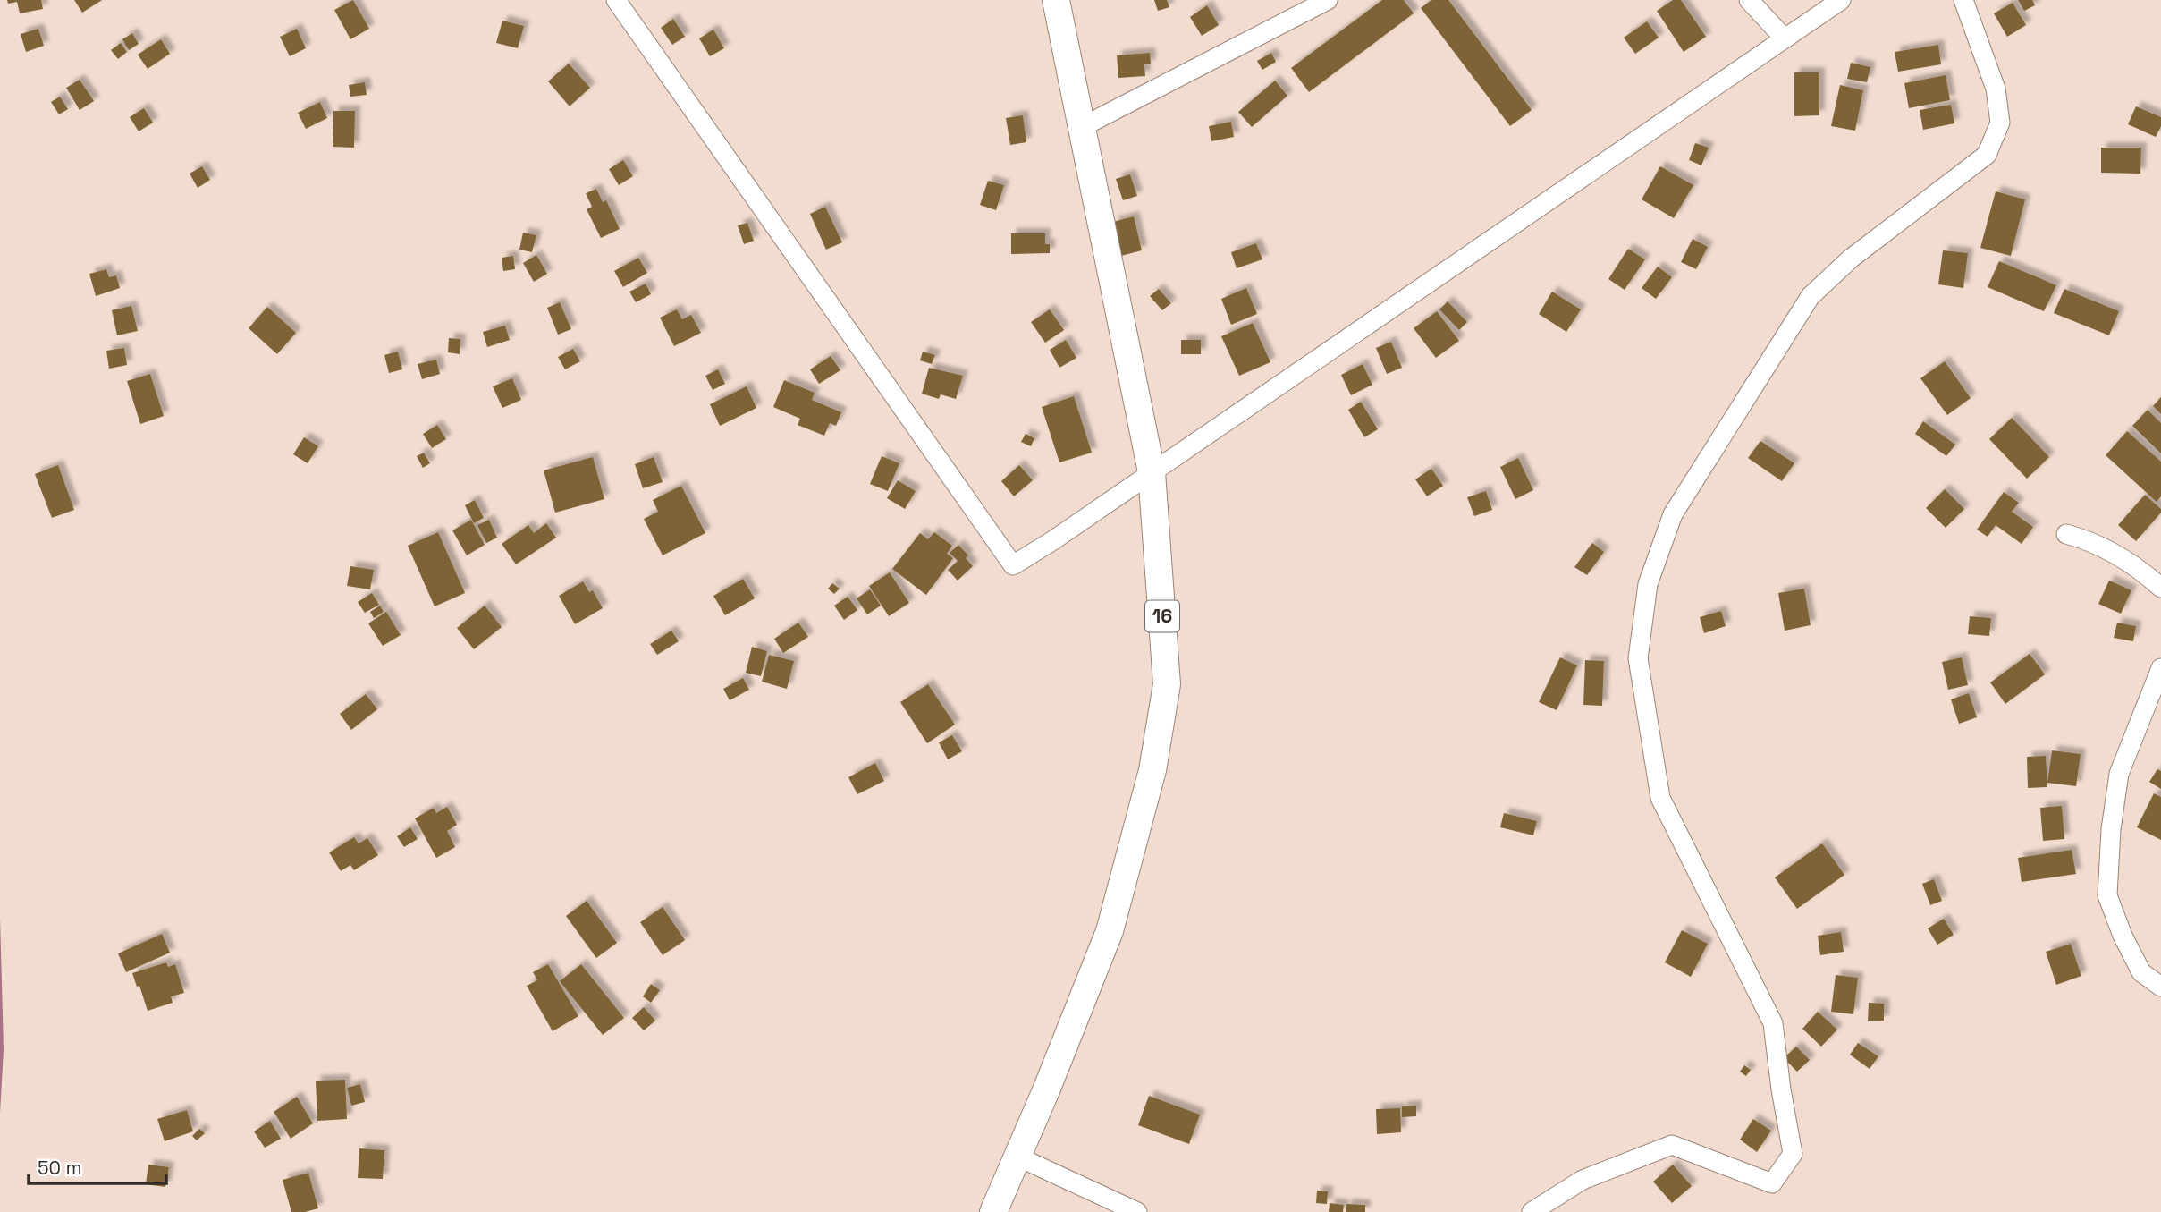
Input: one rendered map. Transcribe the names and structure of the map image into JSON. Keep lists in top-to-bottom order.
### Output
{
  "streets": {
    "highway": ["16"]
  },
  "scale_bar": "50 m"
}
